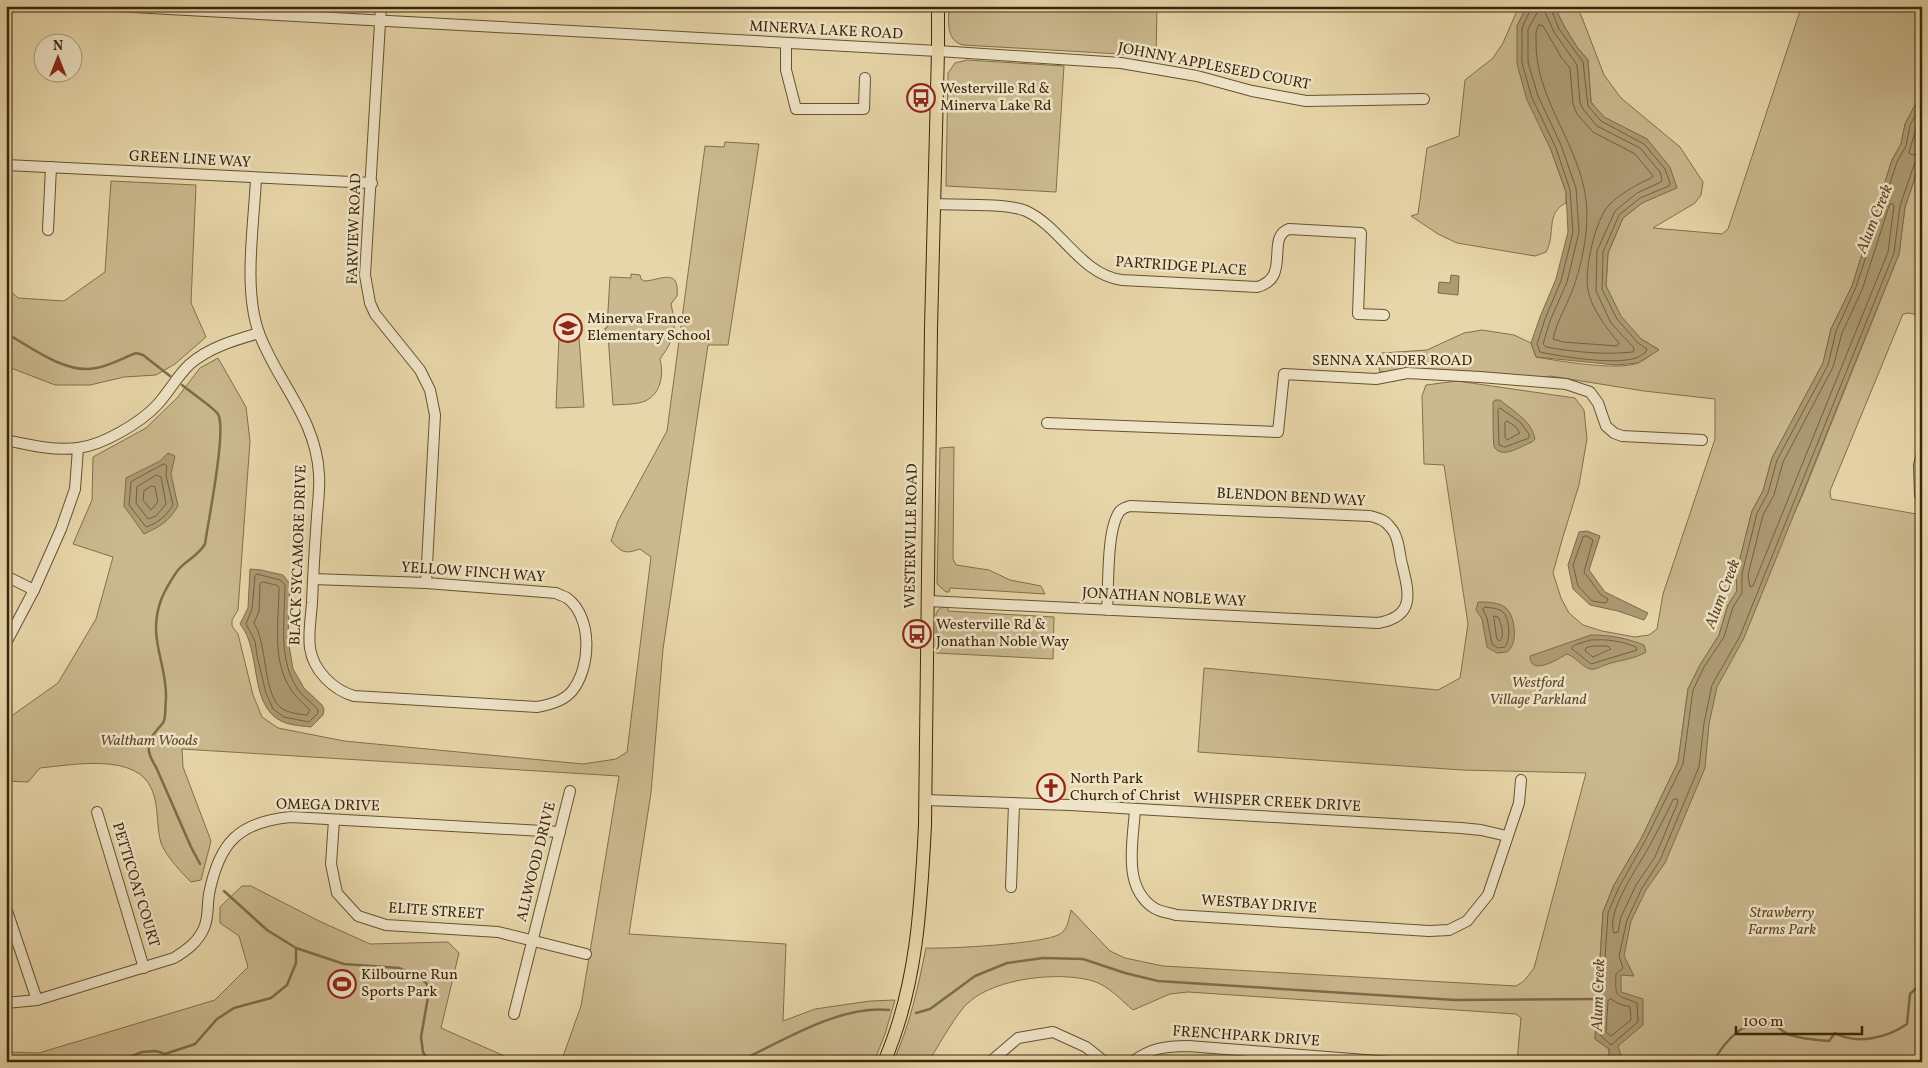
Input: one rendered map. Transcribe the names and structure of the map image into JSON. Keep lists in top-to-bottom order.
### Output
{
  "streets": {
    "main road": ["WESTERVILLE ROAD"],
    "street": [
      "MINERVA LAKE ROAD",
      "JOHNNY APPLESEED COURT",
      "GREEN LINE WAY",
      "FARVIEW ROAD",
      "PARTRIDGE PLACE",
      "SENNA XANDER ROAD",
      "BLENDON BEND WAY",
      "BLACK SYCAMORE DRIVE",
      "YELLOW FINCH WAY",
      "JONATHAN NOBLE WAY",
      "WHISPER CREEK DRIVE",
      "OMEGA DRIVE",
      "ALLWOOD DRIVE",
      "PETTICOAT COURT",
      "WESTBAY DRIVE",
      "ELITE STREET",
      "FRENCHPARK DRIVE"
    ]
  },
  "crossings": [
    ["MINERVA LAKE ROAD", "JOHNNY APPLESEED COURT"],
    ["MINERVA LAKE ROAD", "FARVIEW ROAD"],
    ["MINERVA LAKE ROAD", "WESTERVILLE ROAD"],
    ["JOHNNY APPLESEED COURT", "WESTERVILLE ROAD"],
    ["GREEN LINE WAY", "FARVIEW ROAD"],
    ["GREEN LINE WAY", "BLACK SYCAMORE DRIVE"],
    ["FARVIEW ROAD", "YELLOW FINCH WAY"],
    ["PARTRIDGE PLACE", "WESTERVILLE ROAD"],
    ["BLENDON BEND WAY", "JONATHAN NOBLE WAY"],
    ["WESTERVILLE ROAD", "JONATHAN NOBLE WAY"],
    ["WESTERVILLE ROAD", "WHISPER CREEK DRIVE"],
    ["BLACK SYCAMORE DRIVE", "YELLOW FINCH WAY"],
    ["WHISPER CREEK DRIVE", "WESTBAY DRIVE"],
    ["OMEGA DRIVE", "ALLWOOD DRIVE"],
    ["OMEGA DRIVE", "PETTICOAT COURT"],
    ["OMEGA DRIVE", "ELITE STREET"],
    ["ALLWOOD DRIVE", "ELITE STREET"]
  ],
  "water": ["Alum Creek"],
  "parks": ["Westford Village Parkland", "Waltham Woods", "Strawberry Farms Park"],
  "places": {
    "bus stop": ["Westerville Rd & Minerva Lake Rd", "Westerville Rd & Jonathan Noble Way"],
    "school or university": ["Minerva France Elementary School"],
    "church": ["North Park Church of Christ"],
    "sports": ["Kilbourne Run Sports Park"]
  },
  "scale_bar": "100 m",
  "north": "top"
}
